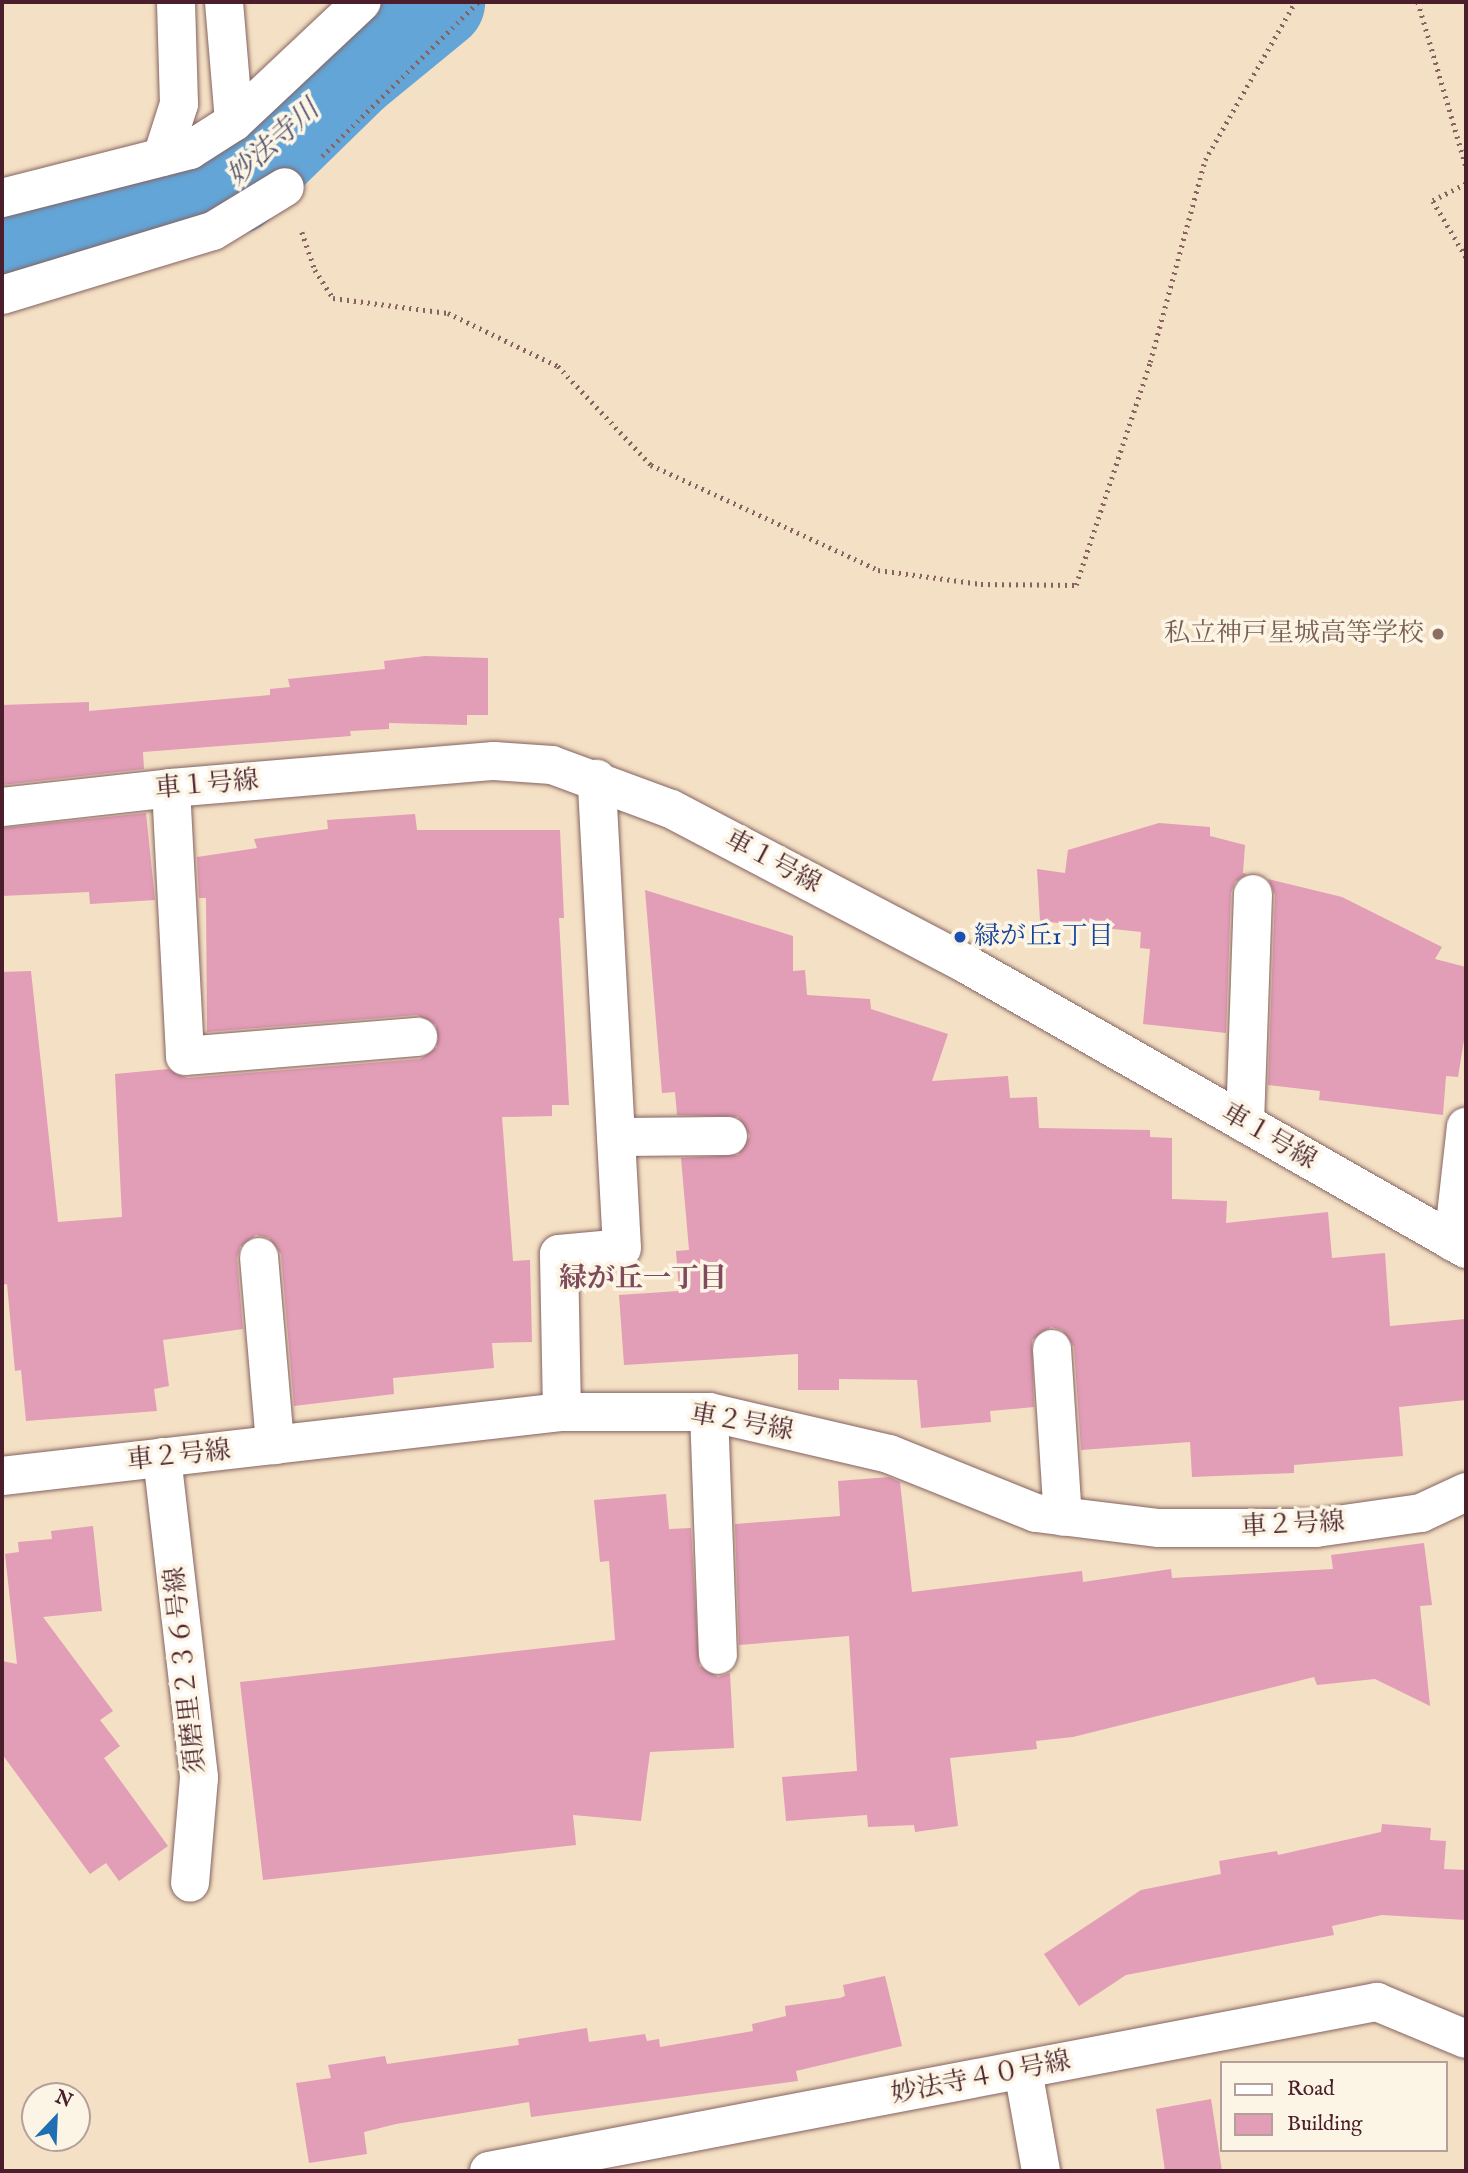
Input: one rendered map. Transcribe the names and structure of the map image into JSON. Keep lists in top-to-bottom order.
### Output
{
  "streets": {
    "street": [
      "車１号線",
      "車２号線",
      "須磨里２３６号線",
      "妙法寺４０号線"
    ]
  },
  "crossings": [
    ["車２号線", "須磨里２３６号線"]
  ],
  "districts": ["緑が丘一丁目"],
  "water": ["妙法寺川"],
  "places": ["私立神戸星城高等学校", "緑が丘1丁目"],
  "legend": ["Road", "Building"],
  "north": "top right"
}
